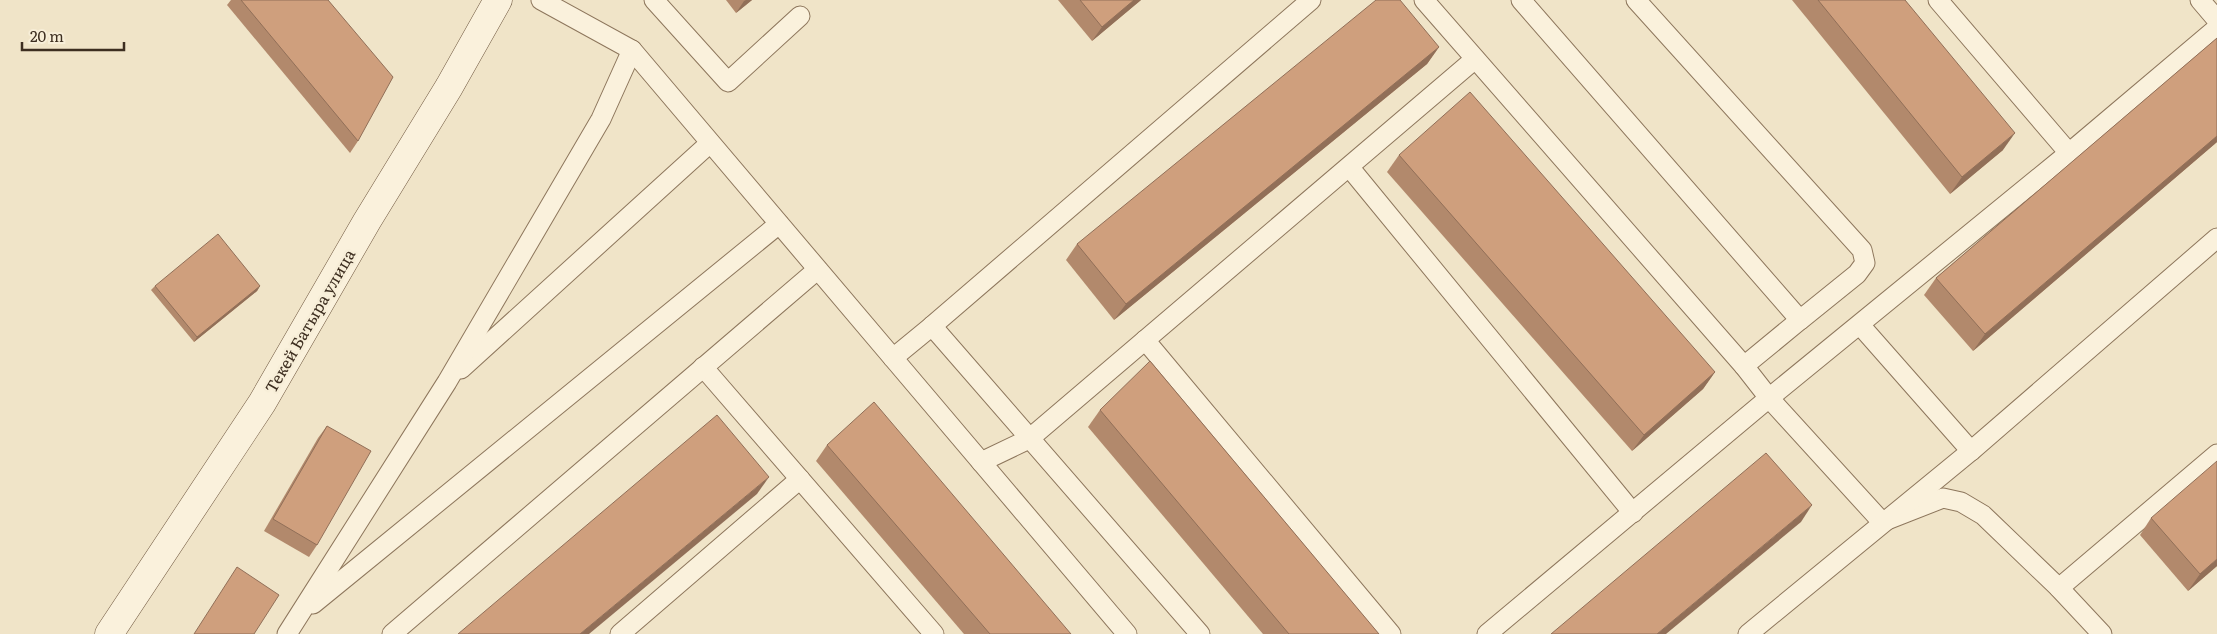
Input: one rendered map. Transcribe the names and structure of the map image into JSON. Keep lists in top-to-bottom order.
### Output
{
  "streets": {
    "street": ["Текей Батыра улица"]
  },
  "scale_bar": "20 m"
}
